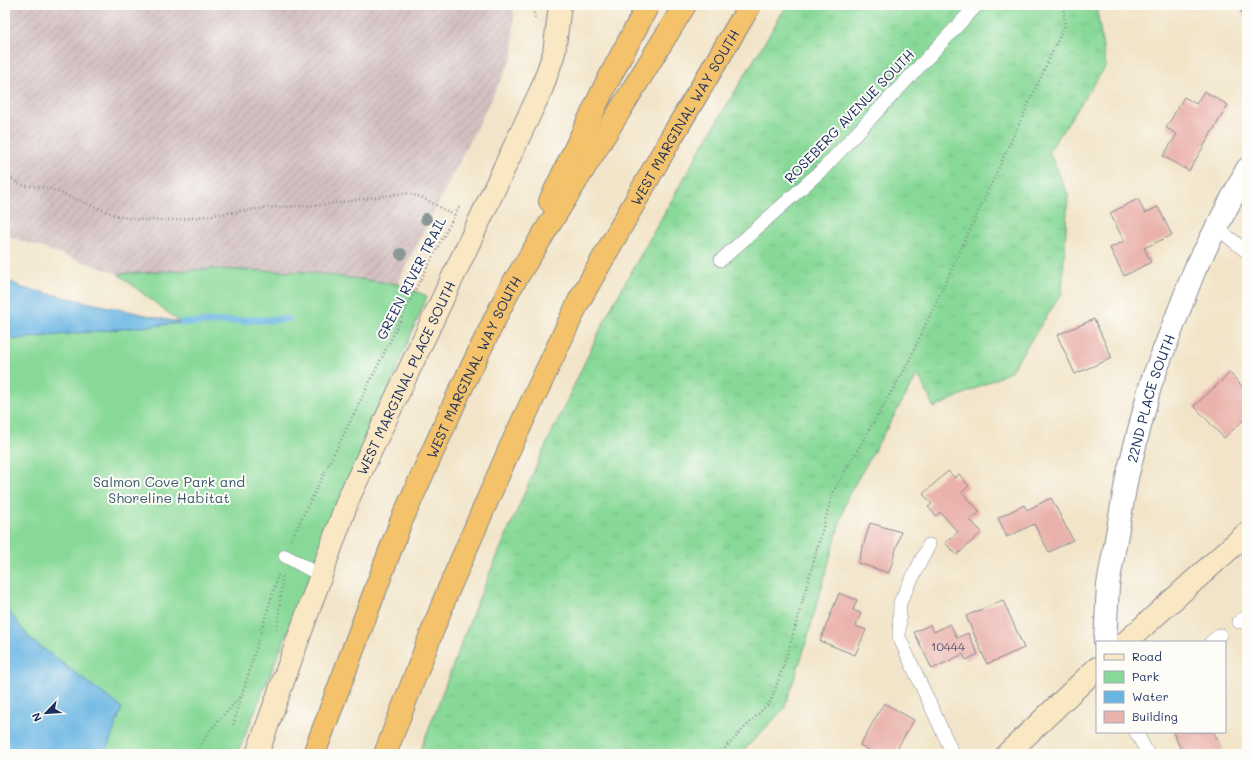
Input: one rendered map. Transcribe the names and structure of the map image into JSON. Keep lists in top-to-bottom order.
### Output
{
  "streets": {
    "highway": ["WEST MARGINAL WAY SOUTH"],
    "street": ["WEST MARGINAL PLACE SOUTH", "22ND PLACE SOUTH"],
    "lane": ["ROSEBERG AVENUE SOUTH"],
    "path": ["GREEN RIVER TRAIL"]
  },
  "parks": ["Salmon Cove Park and Shoreline Habitat"],
  "house_numbers": ["10444"],
  "legend": [
    "Road",
    "Park",
    "Water",
    "Building"
  ],
  "north": "bottom left"
}
